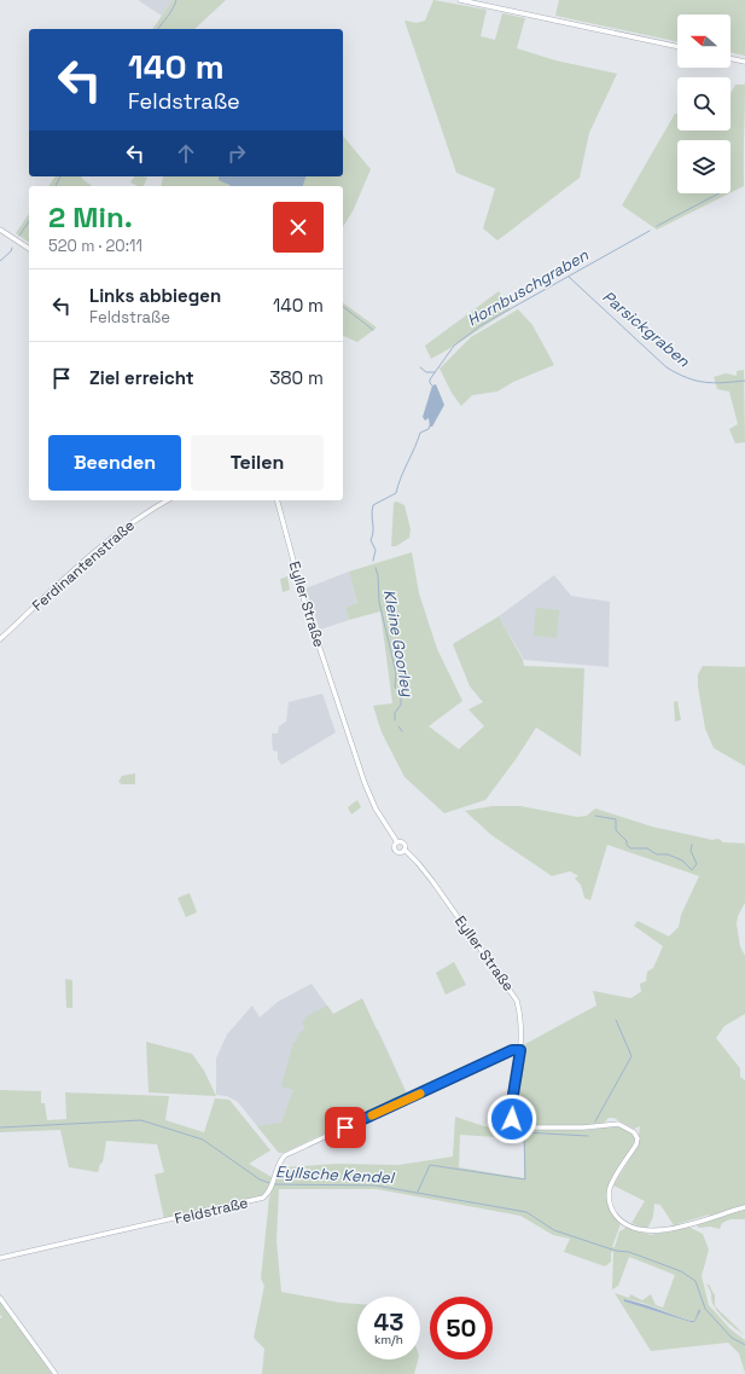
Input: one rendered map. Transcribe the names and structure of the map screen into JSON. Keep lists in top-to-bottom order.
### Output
{
  "streets": {
    "main road": ["Ferdinantenstraße", "Eyller Straße", "Feldstraße"]
  },
  "crossings": [
    ["Eyller Straße", "Feldstraße"]
  ],
  "water": [
    "Hornbuschgraben",
    "Parsickgraben",
    "Kleine Goorley",
    "Eyllsche Kendel"
  ],
  "north": "left",
  "page": {
    "turn": ["140 m", "Feldstraße"],
    "heading": ["2 Min.", "520 m · 20:11"],
    "list": [
      {
        "name": "Links abbiegen",
        "note": "Feldstraße",
        "value": "140 m"
      },
      {
        "name": "Ziel erreicht",
        "value": "380 m"
      }
    ],
    "buttons": ["Beenden", "Teilen"],
    "speed": "43 km/h",
    "limit": "50"
  }
}
